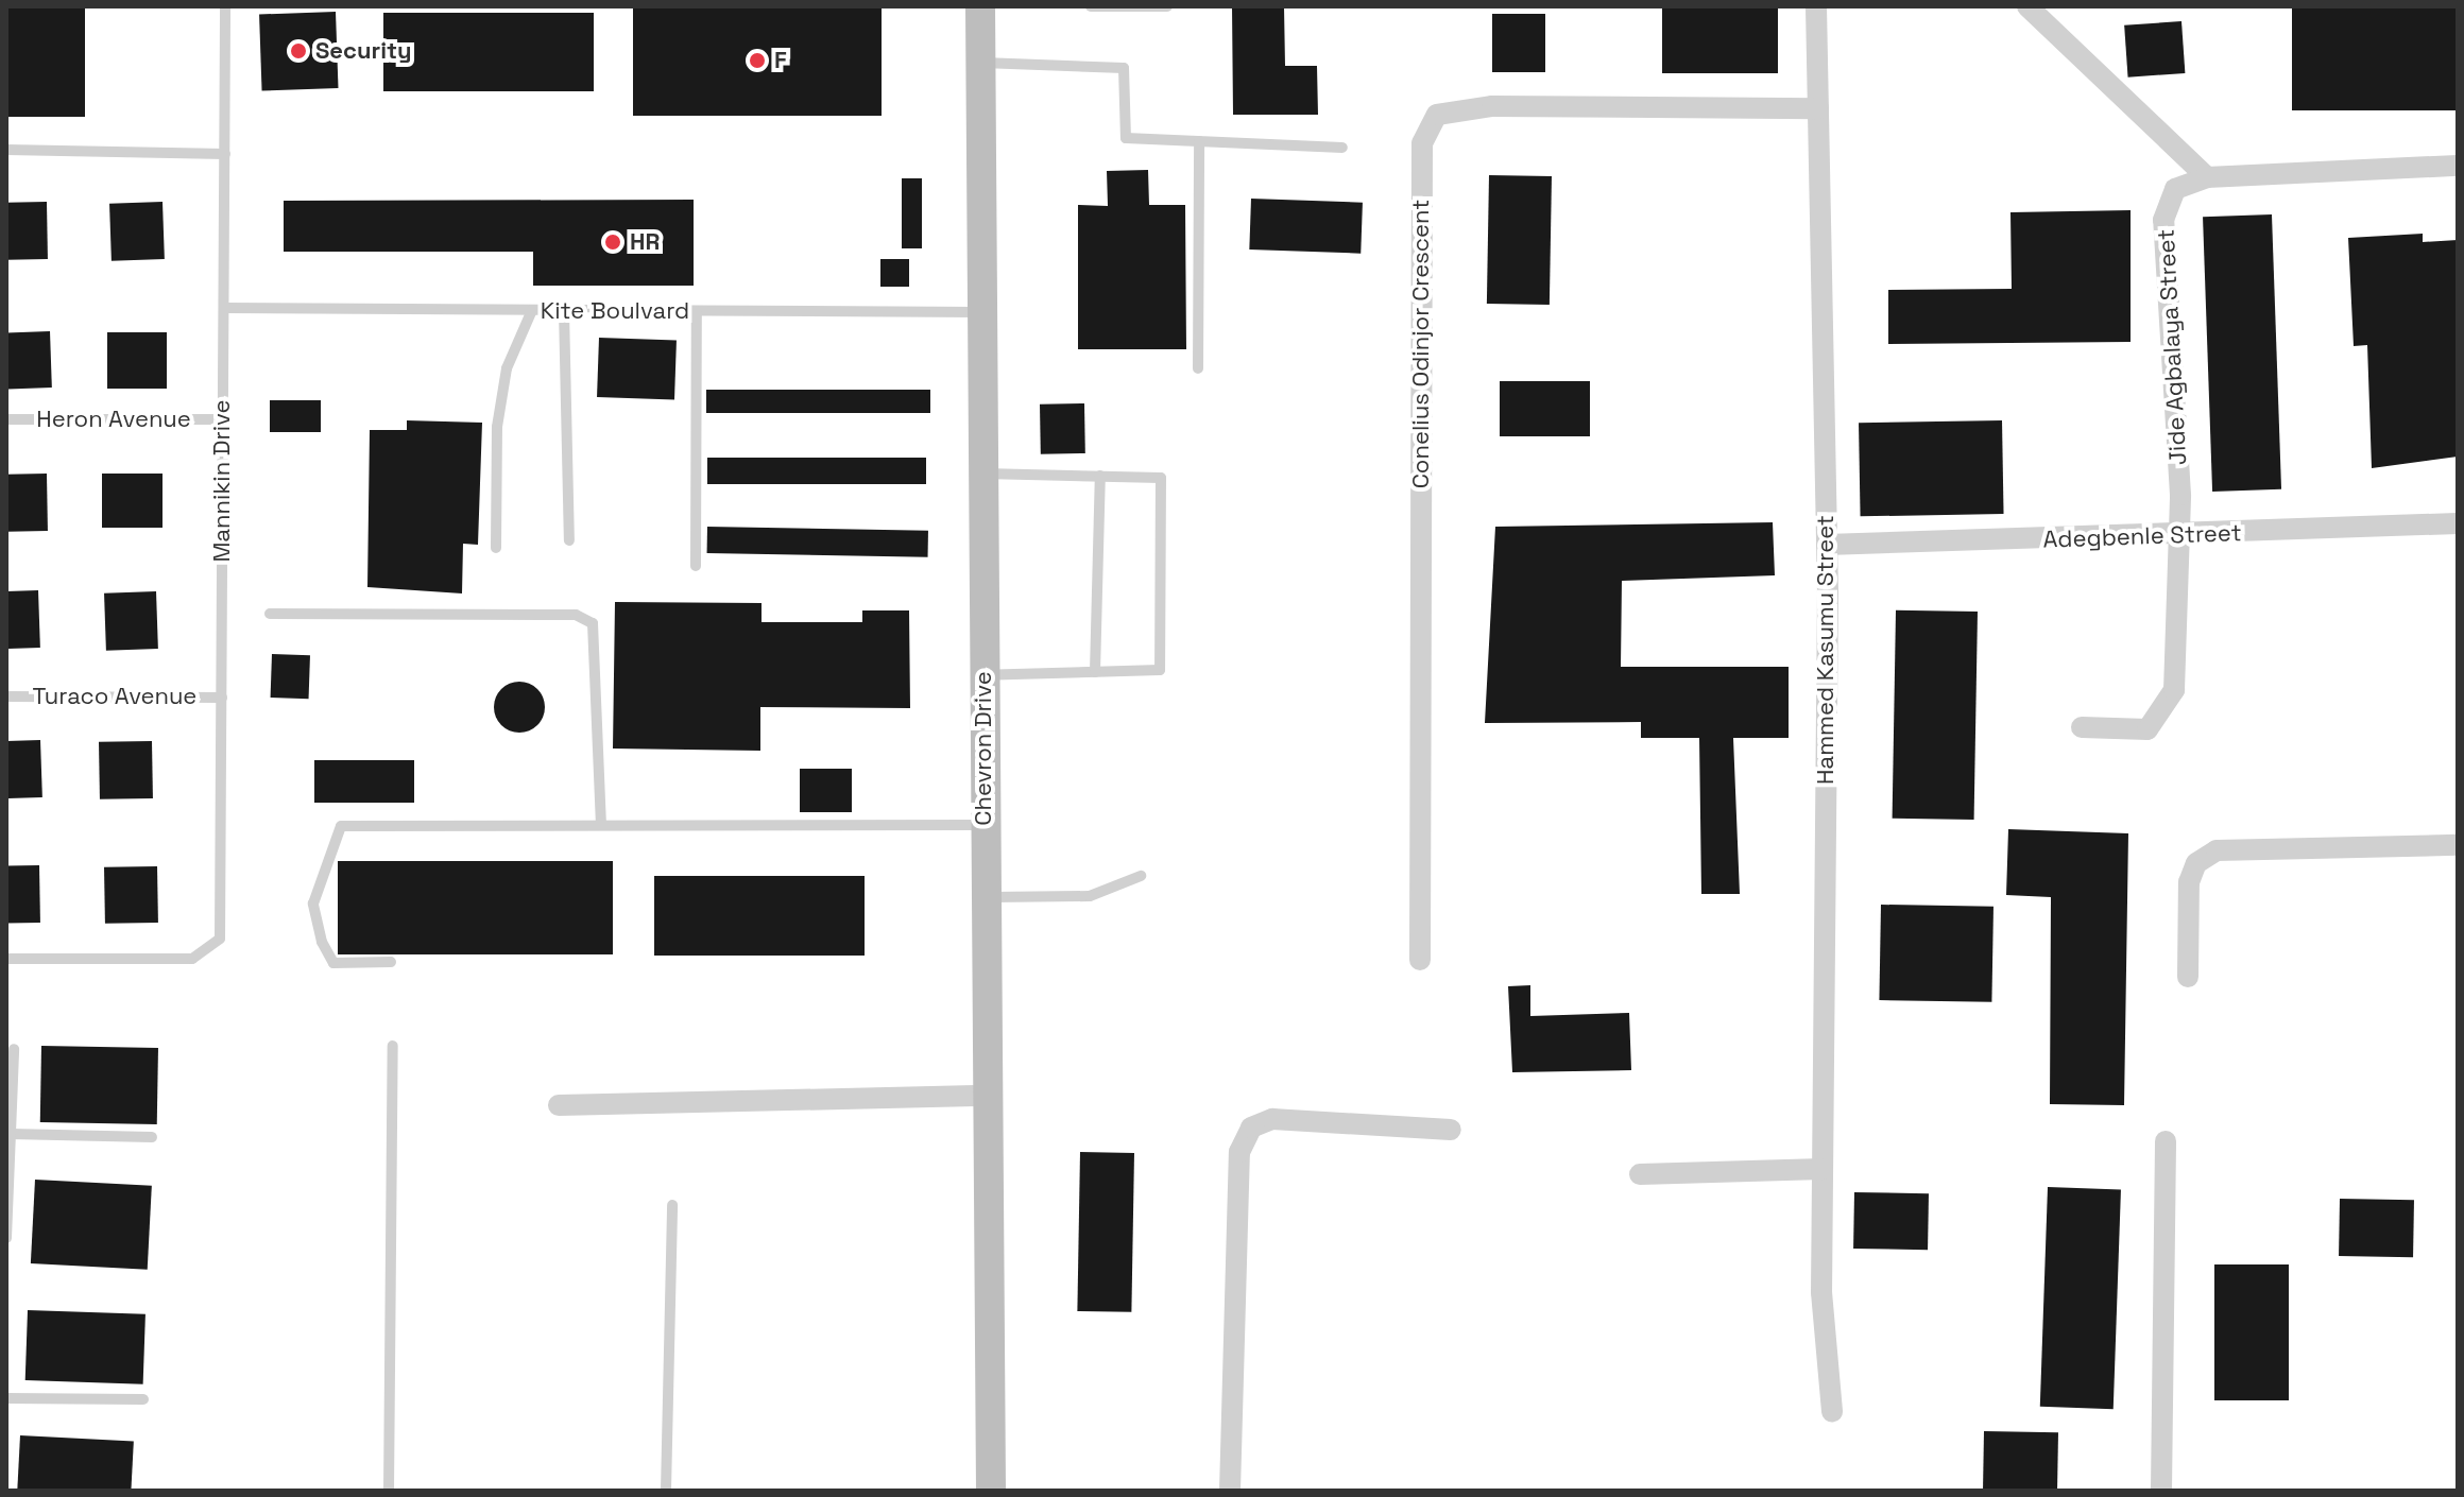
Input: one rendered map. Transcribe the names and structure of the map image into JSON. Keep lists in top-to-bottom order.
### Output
{
  "streets": {
    "main road": ["Chevron Drive"],
    "street": [
      "Conelius Odinjor Crescent",
      "Jide Agbalaya Street",
      "Adegbenle Street",
      "Hammed Kasumu Street"
    ],
    "lane": [
      "Kite Boulvard",
      "Heron Avenue",
      "Mannikin Drive",
      "Turaco Avenue"
    ]
  },
  "crossings": [
    ["Kite Boulvard", "Mannikin Drive"],
    ["Kite Boulvard", "Chevron Drive"],
    ["Conelius Odinjor Crescent", "Hammed Kasumu Street"],
    ["Jide Agbalaya Street", "Adegbenle Street"],
    ["Heron Avenue", "Mannikin Drive"],
    ["Mannikin Drive", "Turaco Avenue"],
    ["Adegbenle Street", "Hammed Kasumu Street"]
  ],
  "places": ["Security", "F", "HR"]
}
